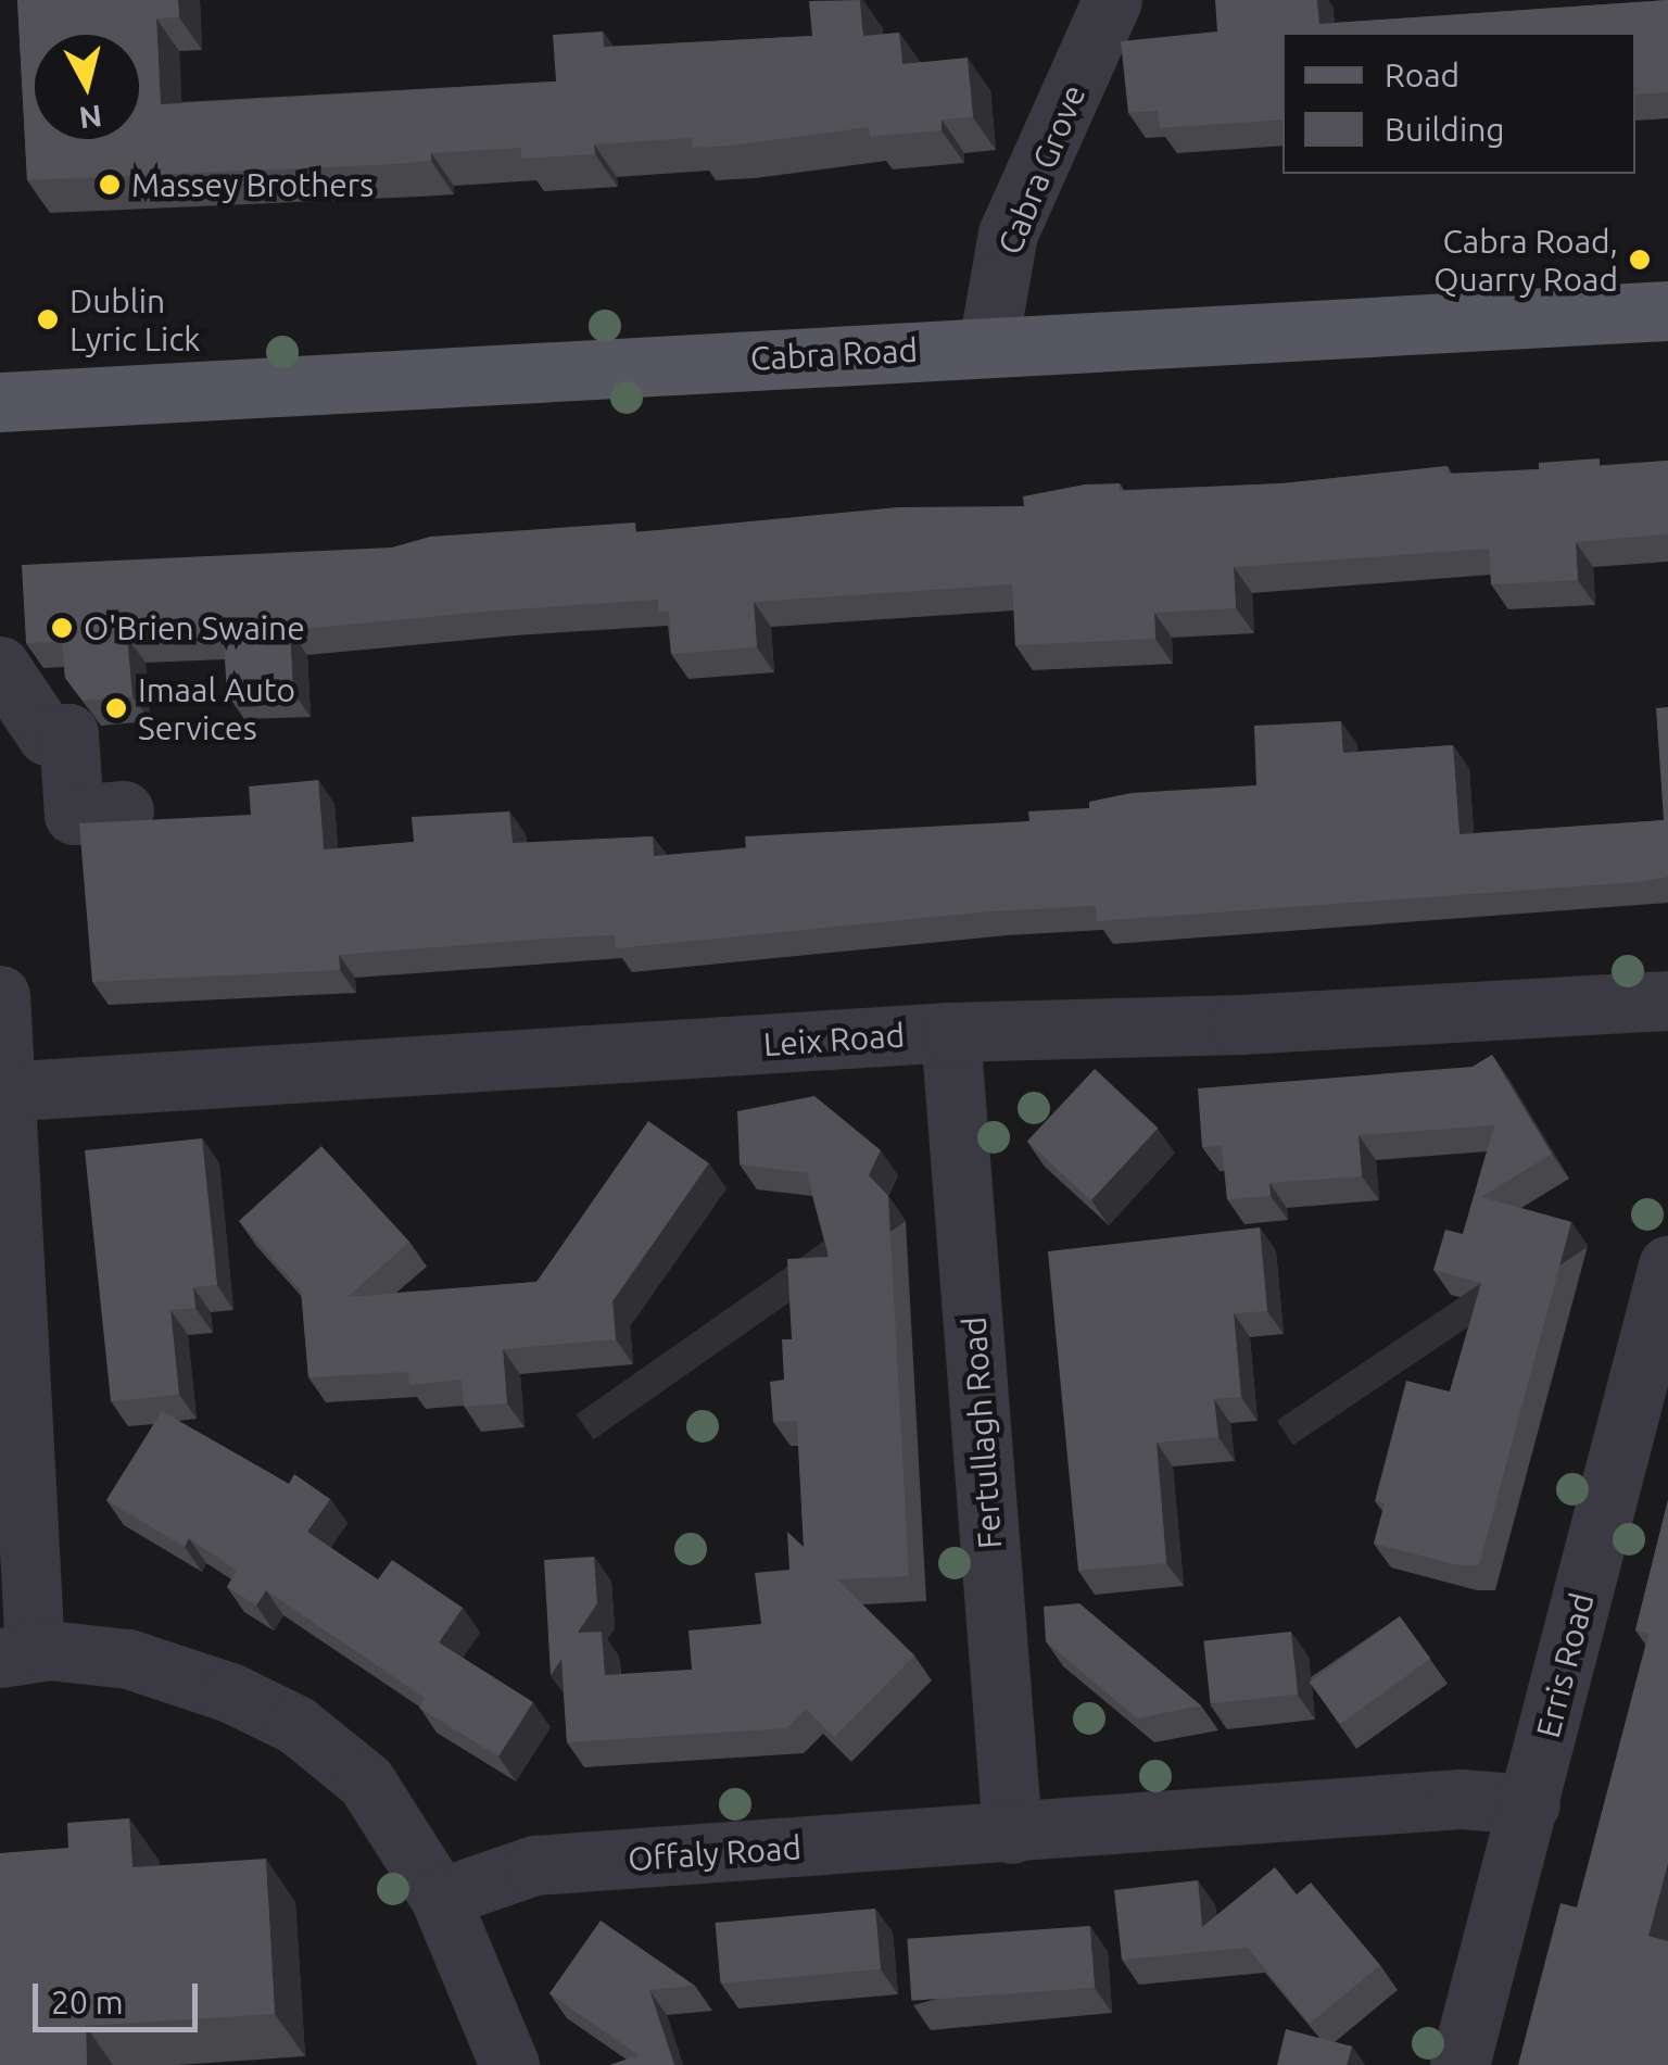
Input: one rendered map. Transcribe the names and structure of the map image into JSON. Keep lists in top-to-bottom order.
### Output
{
  "streets": {
    "main road": ["Cabra Road"],
    "street": [
      "Cabra Grove",
      "Leix Road",
      "Fertullagh Road",
      "Erris Road",
      "Offaly Road"
    ]
  },
  "crossings": [
    ["Cabra Grove", "Cabra Road"],
    ["Leix Road", "Fertullagh Road"],
    ["Fertullagh Road", "Offaly Road"],
    ["Erris Road", "Offaly Road"]
  ],
  "places": [
    "Massey Brothers",
    "Cabra Road, Quarry Road",
    "Dublin Lyric Lick",
    "O'Brien Swaine",
    "Imaal Auto Services"
  ],
  "legend": ["Road", "Building"],
  "scale_bar": "20 m",
  "north": "bottom"
}
